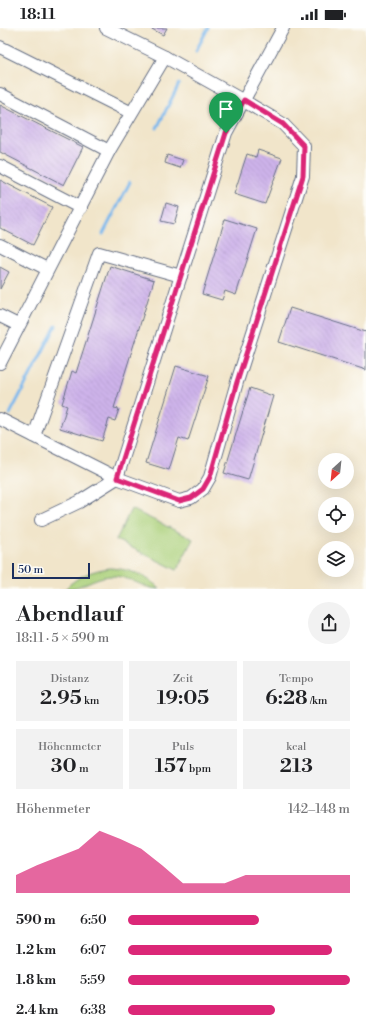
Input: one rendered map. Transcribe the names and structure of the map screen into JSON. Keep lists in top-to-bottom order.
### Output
{
  "scale_bar": "50 m",
  "north": "bottom left",
  "page": {
    "status": "18:11",
    "scale": "50 m",
    "heading": ["Abendlauf", "18:11 · 5 × 590 m"],
    "stats": [
      ["Distanz", "2.95 km"],
      ["Zeit", "19:05"],
      ["Tempo", "6:28 /km"],
      ["Höhenmeter", "30 m"],
      ["Puls", "157 bpm"],
      ["kcal", "213"]
    ],
    "chart": ["Höhenmeter", "142–148 m"],
    "list": [
      {
        "name": "590 m",
        "note": "6:50"
      },
      {
        "name": "1.2 km",
        "note": "6:07"
      },
      {
        "name": "1.8 km",
        "note": "5:59"
      },
      {
        "name": "2.4 km",
        "note": "6:38"
      }
    ]
  }
}
